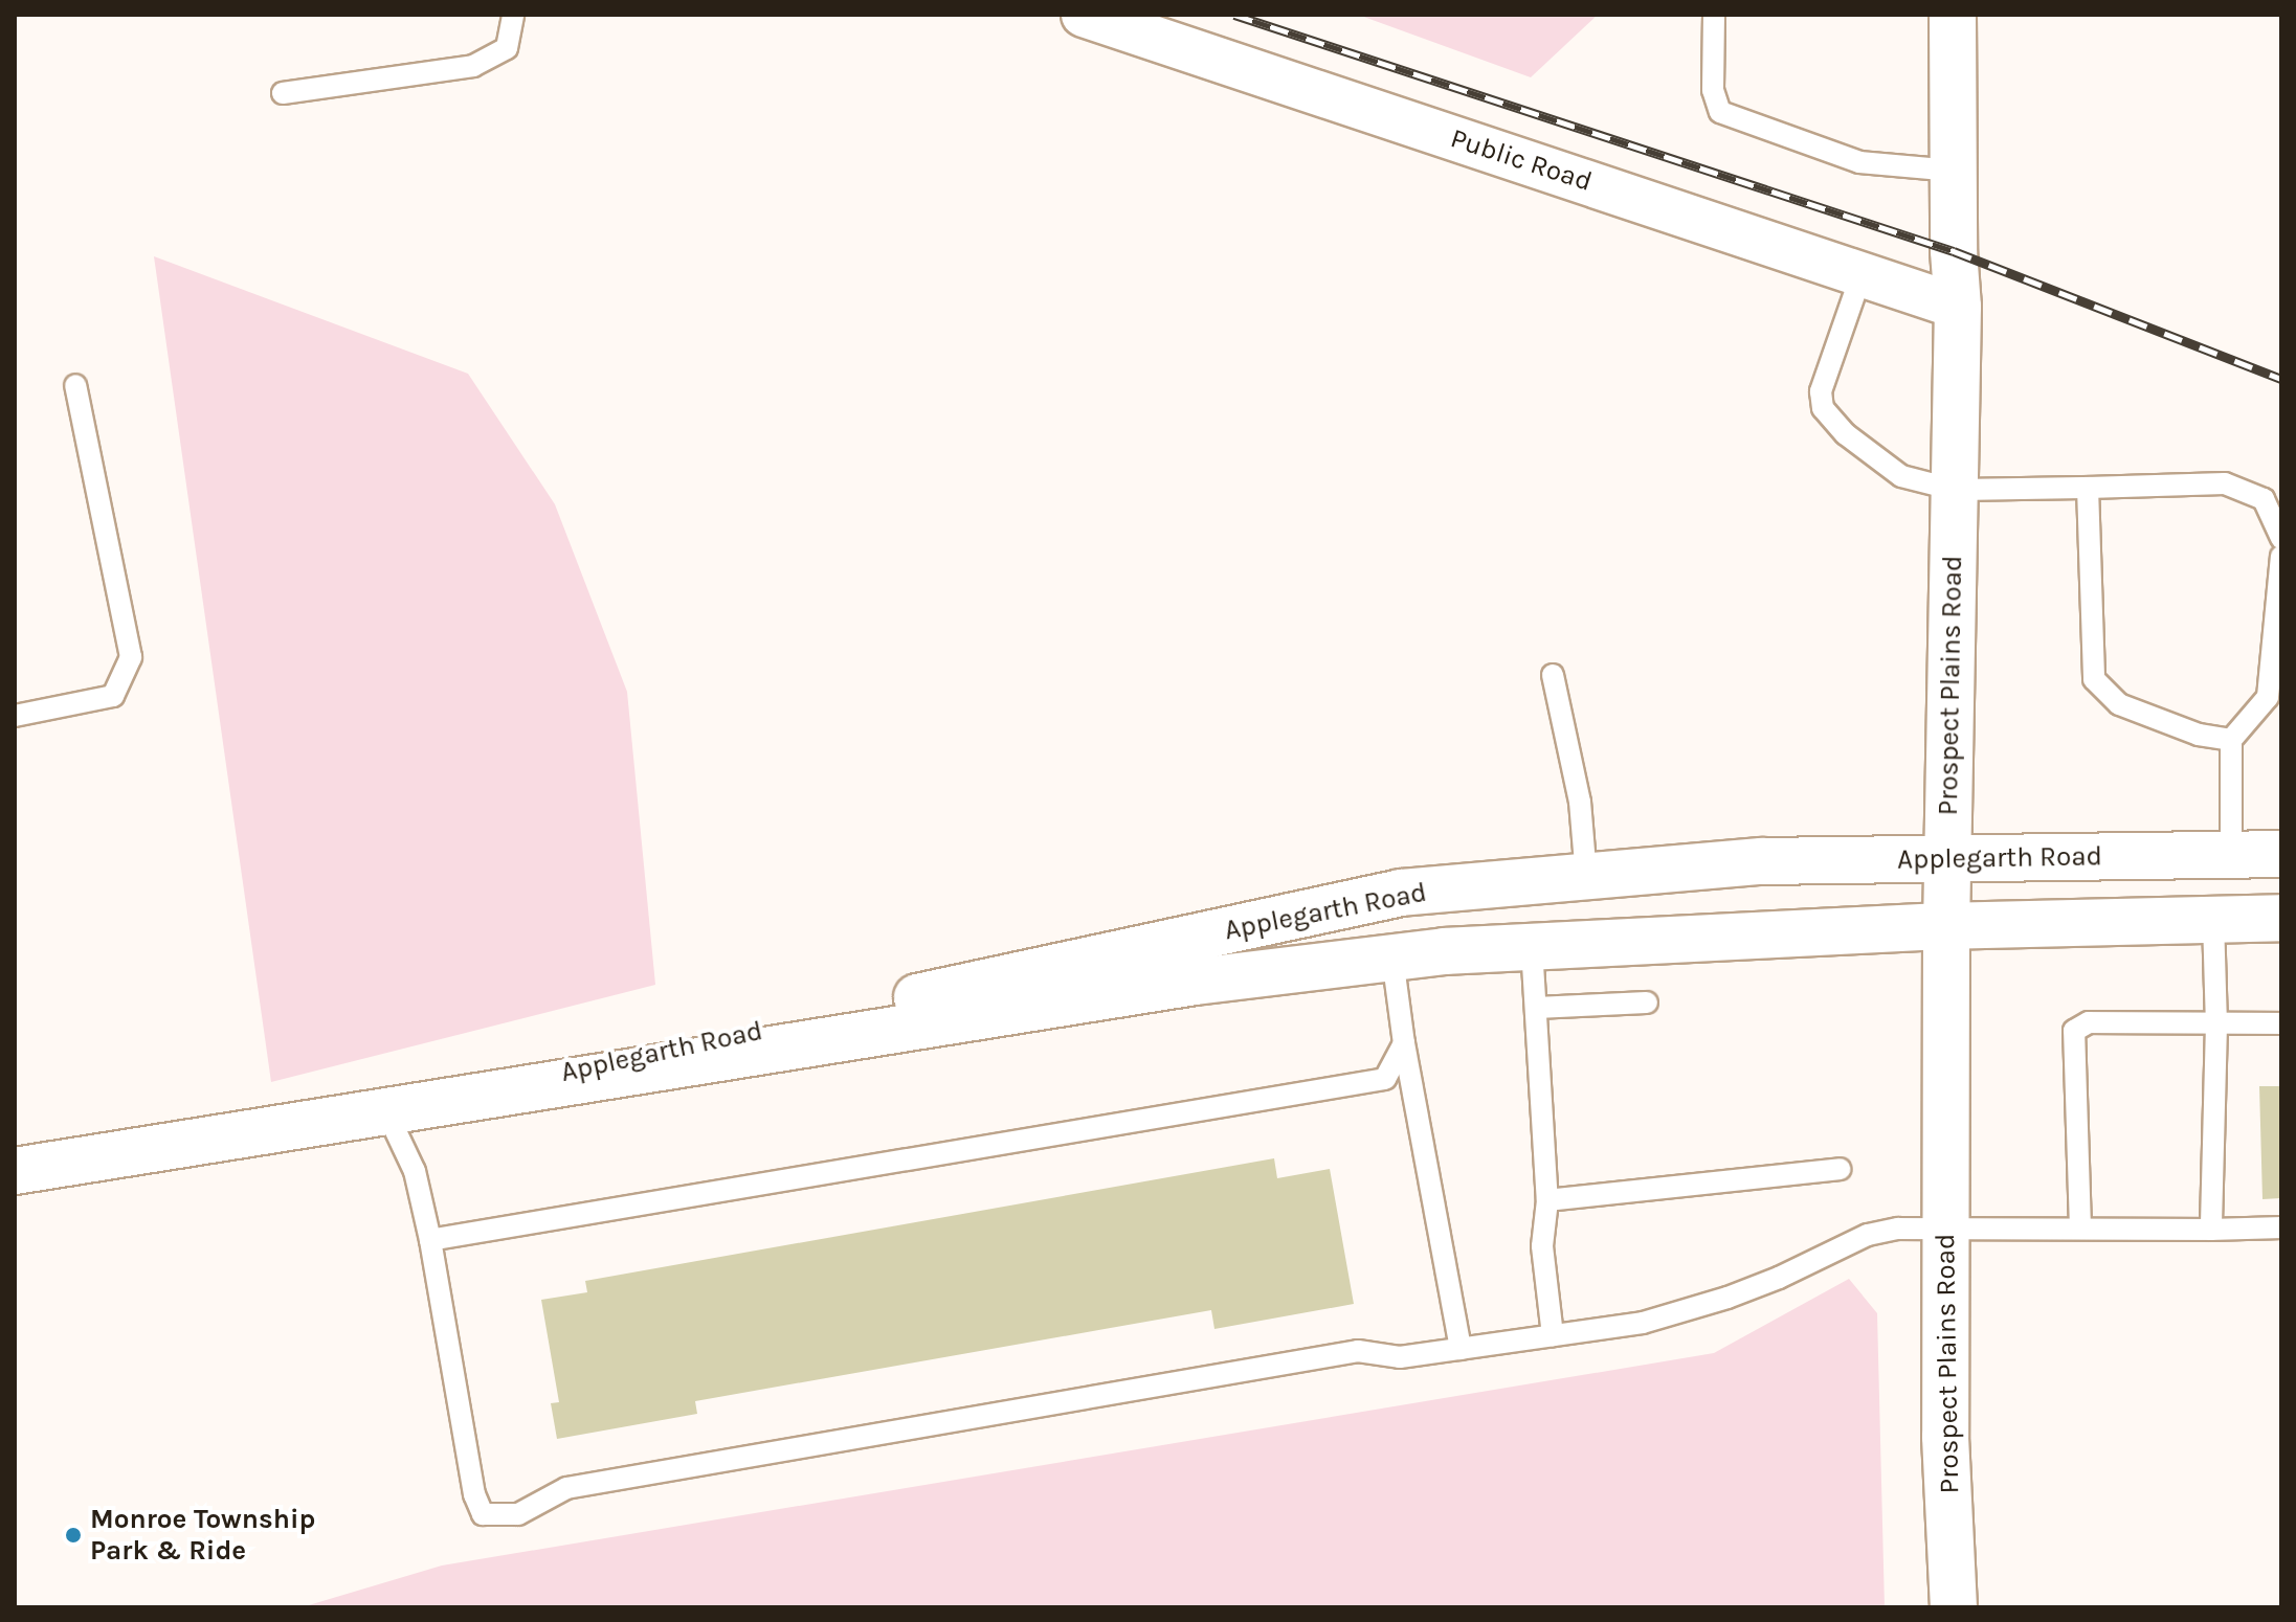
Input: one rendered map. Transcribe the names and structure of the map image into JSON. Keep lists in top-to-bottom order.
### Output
{
  "streets": {
    "main road": ["Prospect Plains Road", "Applegarth Road"],
    "street": ["Public Road"]
  },
  "crossings": [
    ["Public Road", "Prospect Plains Road"],
    ["Prospect Plains Road", "Applegarth Road"]
  ],
  "places": ["Monroe Township Park & Ride"]
}
